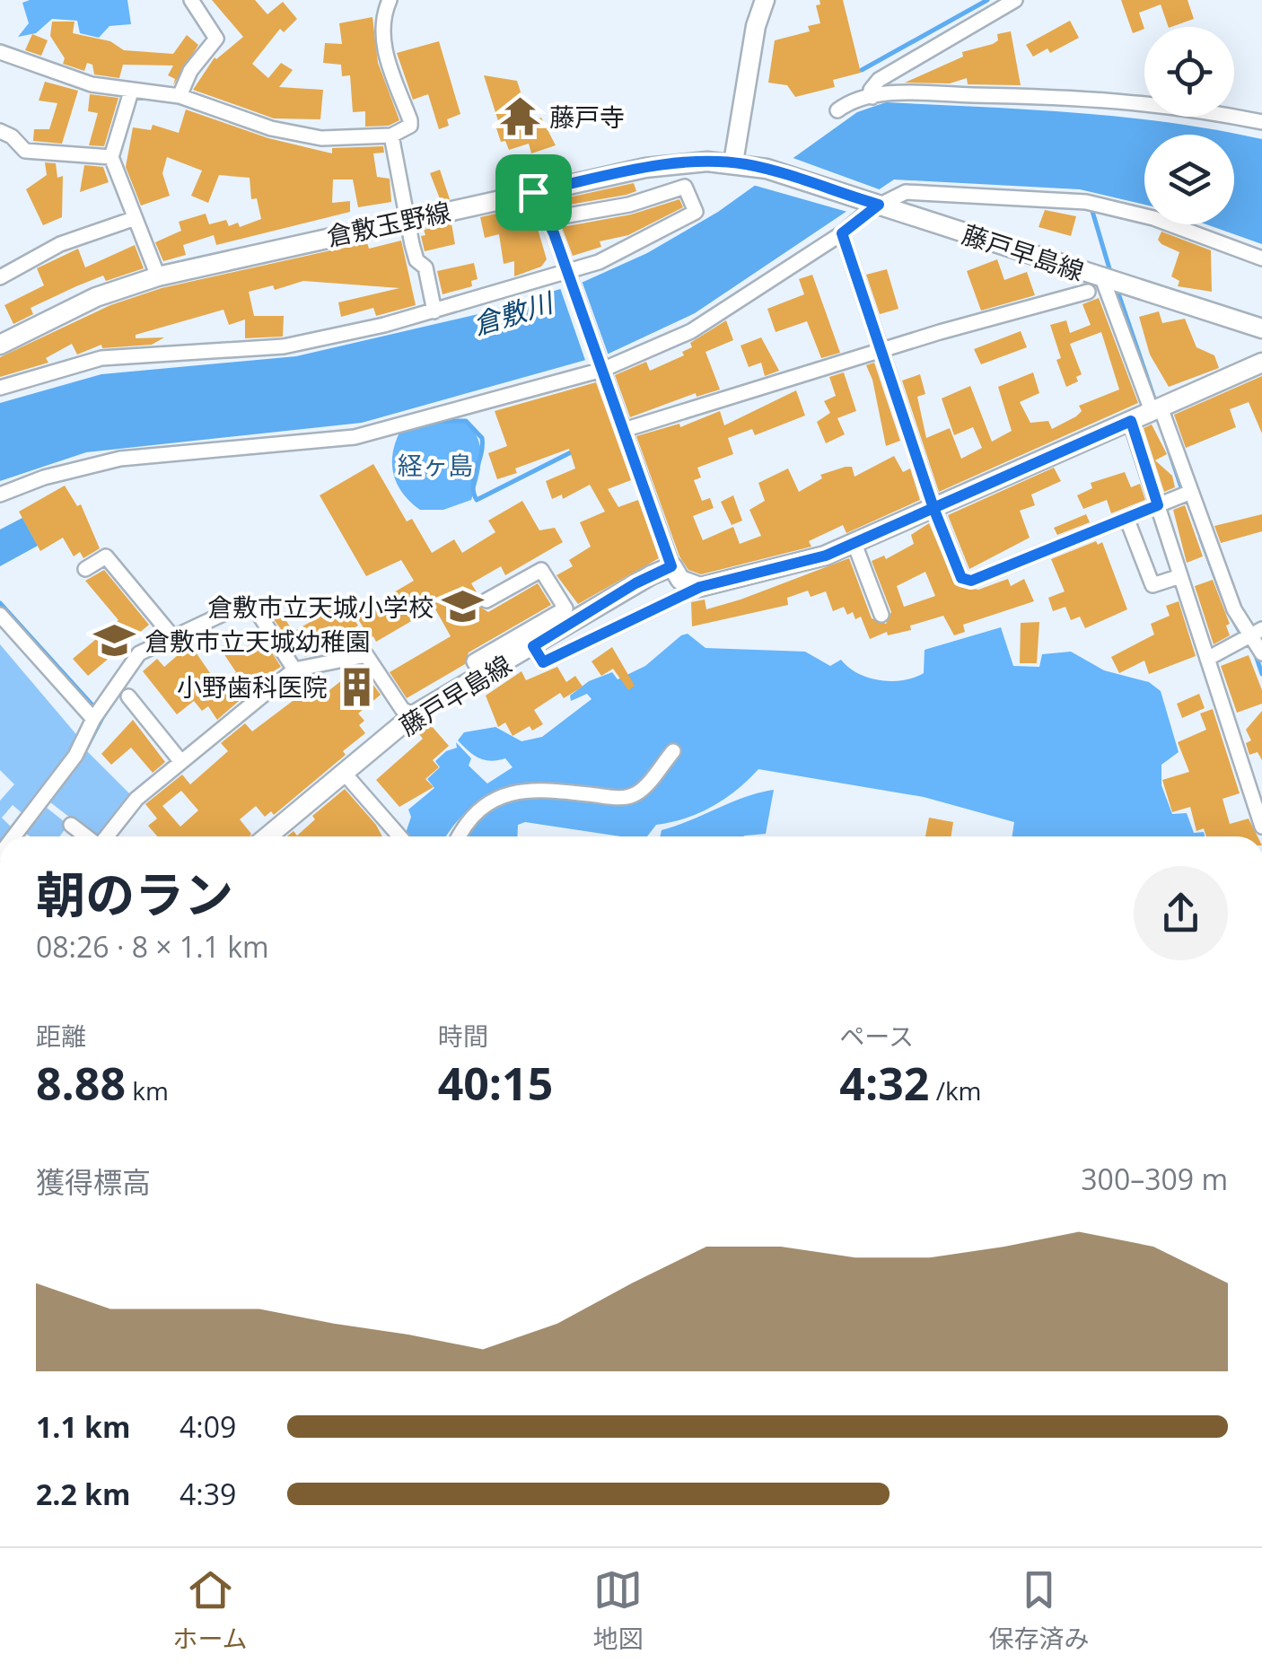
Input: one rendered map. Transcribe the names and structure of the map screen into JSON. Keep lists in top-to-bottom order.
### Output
{
  "streets": {
    "main road": ["倉敷玉野線", "藤戸早島線"]
  },
  "crossings": [
    ["倉敷玉野線", "藤戸早島線"]
  ],
  "water": ["倉敷川"],
  "parks": ["経ヶ島"],
  "places": {
    "temple": ["藤戸寺"],
    "school or university": ["倉敷市立天城小学校", "倉敷市立天城幼稚園"],
    "building": ["小野歯科医院"]
  },
  "page": {
    "heading": ["朝のラン", "08:26 · 8 × 1.1 km"],
    "stats": [
      ["距離", "8.88 km"],
      ["時間", "40:15"],
      ["ペース", "4:32 /km"]
    ],
    "chart": ["獲得標高", "300–309 m"],
    "list": [
      {
        "name": "1.1 km",
        "note": "4:09"
      },
      {
        "name": "2.2 km",
        "note": "4:39"
      }
    ],
    "tabs": ["ホーム", "地図", "保存済み"]
  }
}
